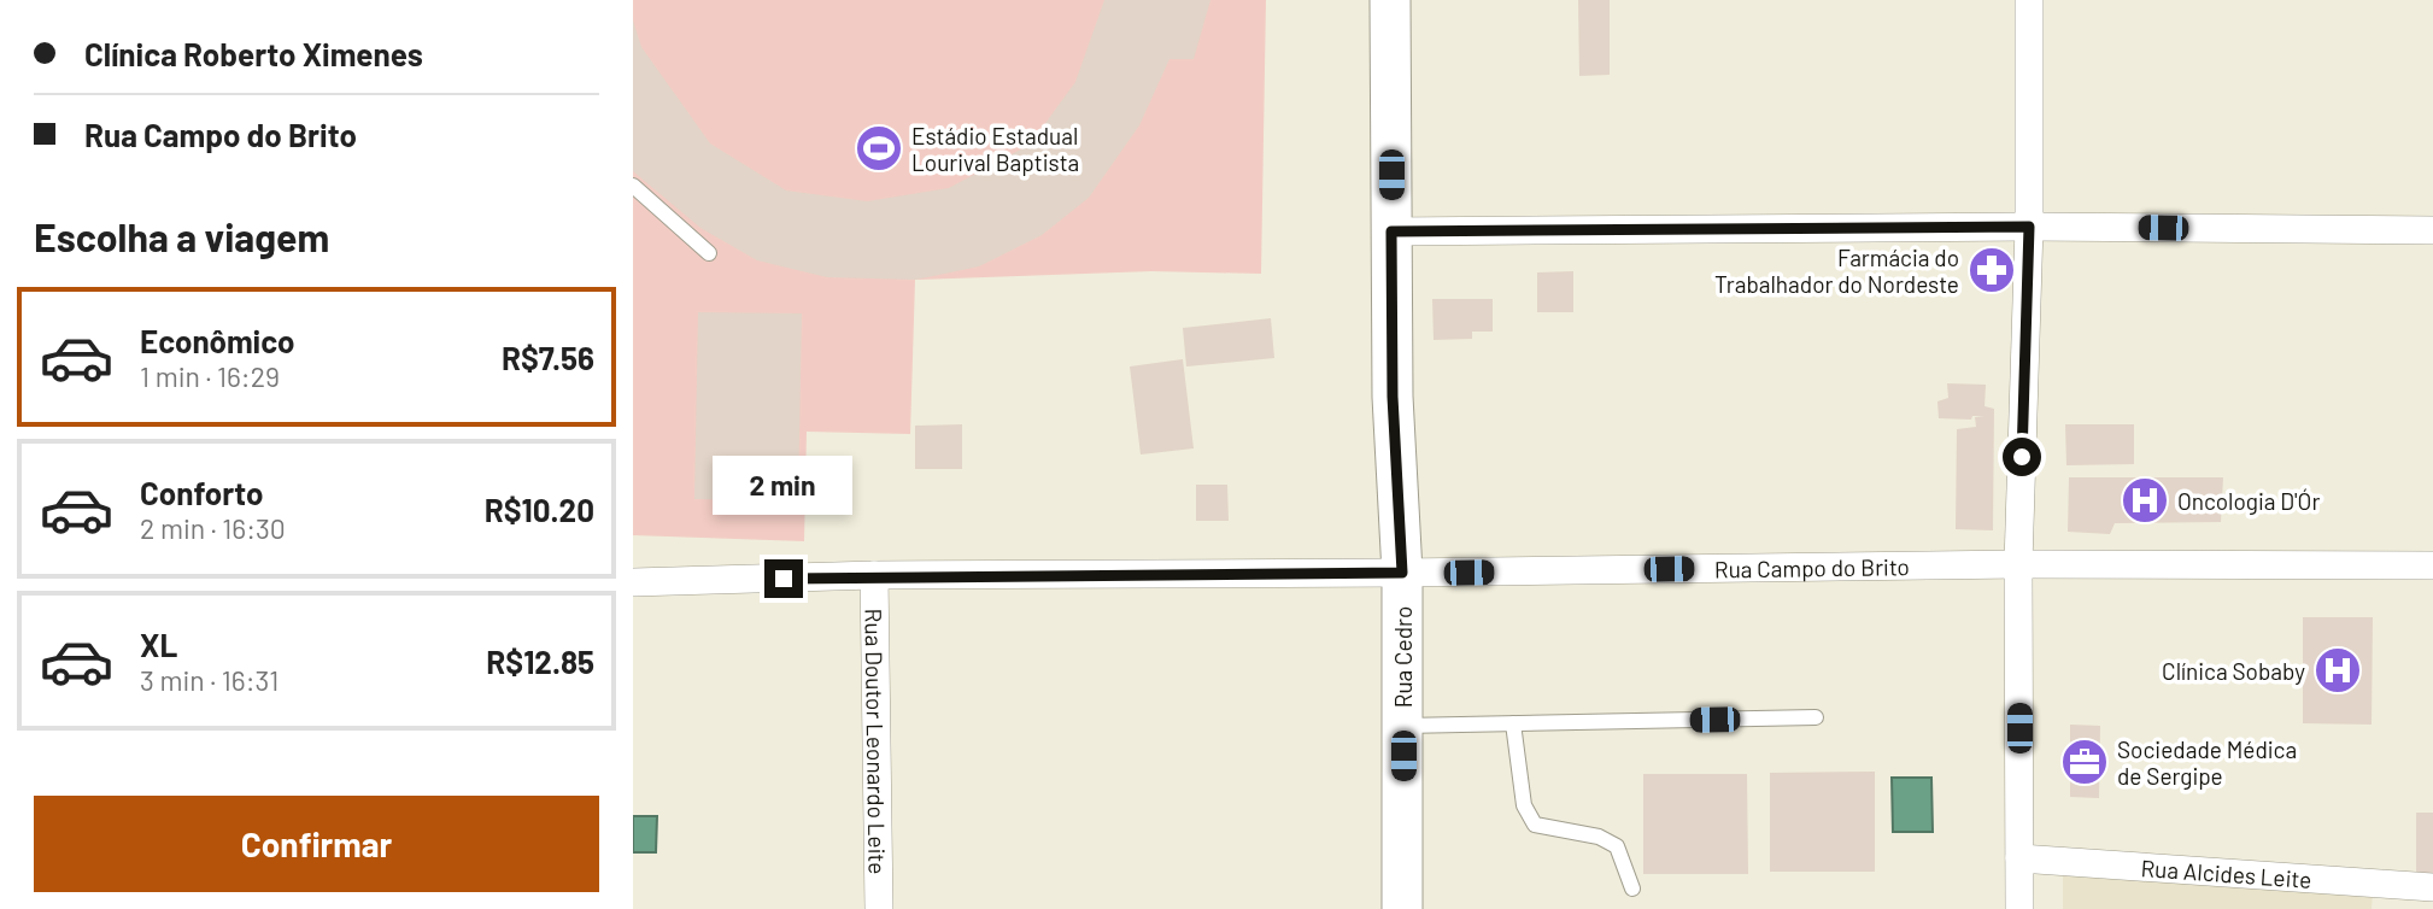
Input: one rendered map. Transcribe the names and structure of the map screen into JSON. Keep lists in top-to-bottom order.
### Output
{
  "streets": {
    "street": [
      "Rua Campo do Brito",
      "Rua Cedro",
      "Rua Doutor Leonardo Leite",
      "Rua Alcides Leite"
    ]
  },
  "crossings": [
    ["Rua Campo do Brito", "Rua Cedro"],
    ["Rua Campo do Brito", "Rua Doutor Leonardo Leite"]
  ],
  "places": {
    "sports": ["Estádio Estadual Lourival Baptista"],
    "pharmacy": ["Farmácia do Trabalhador do Nordeste"],
    "hospital": ["Oncologia D'Ór", "Clínica Sobaby"],
    "office": ["Sociedade Médica de Sergipe"]
  },
  "page": {
    "banner": ["Clínica Roberto Ximenes", "Rua Campo do Brito"],
    "heading": "Escolha a viagem",
    "list": [
      {
        "name": "Econômico",
        "note": "1 min · 16:29",
        "value": "R$7.56"
      },
      {
        "name": "Conforto",
        "note": "2 min · 16:30",
        "value": "R$10.20"
      },
      {
        "name": "XL",
        "note": "3 min · 16:31",
        "value": "R$12.85"
      }
    ],
    "bubble": "2 min",
    "buttons": "Confirmar"
  }
}
